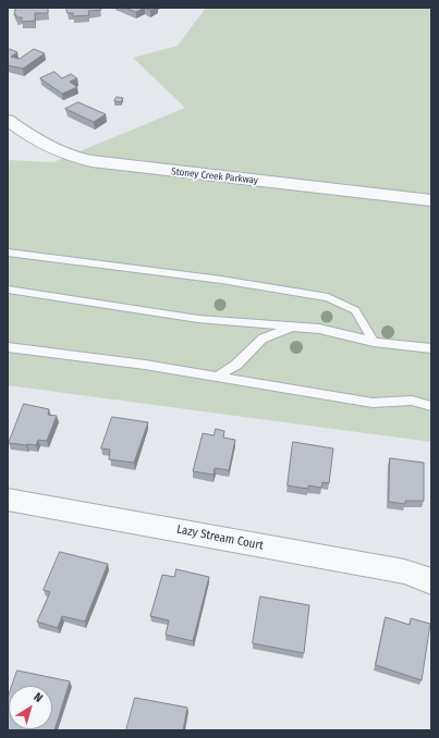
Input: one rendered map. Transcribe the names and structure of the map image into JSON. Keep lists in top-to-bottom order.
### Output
{
  "streets": {
    "street": ["Stoney Creek Parkway", "Lazy Stream Court"]
  },
  "north": "top right"
}
